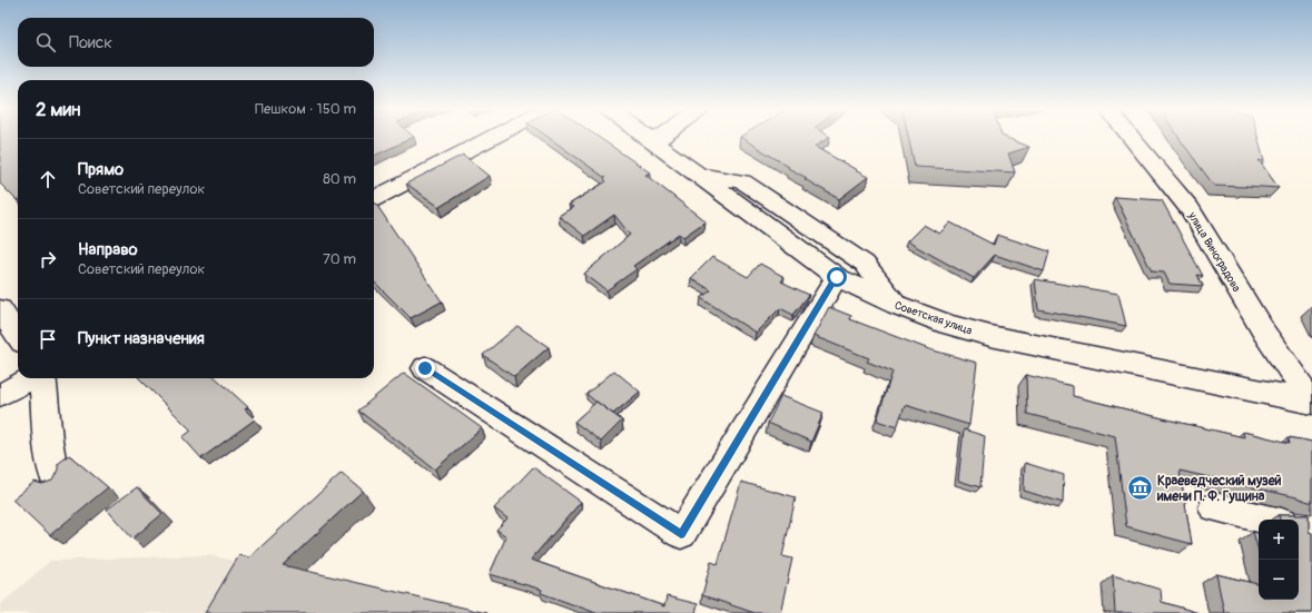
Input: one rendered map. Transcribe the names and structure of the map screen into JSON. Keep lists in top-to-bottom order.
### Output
{
  "streets": {
    "street": ["улица Виноградова", "Советская улица"]
  },
  "crossings": [
    ["улица Виноградова", "Советская улица"]
  ],
  "places": {
    "museum": ["Краеведческий музей имени П. Ф. Гущина"]
  },
  "page": {
    "search": "Поиск",
    "heading": ["2 мин", "Пешком · 150 m"],
    "list": [
      ["Прямо", "Советский переулок", "80 m"],
      ["Направо", "Советский переулок", "70 m"],
      "Пункт назначения"
    ],
    "map_buttons": ["+", "−"]
  }
}
